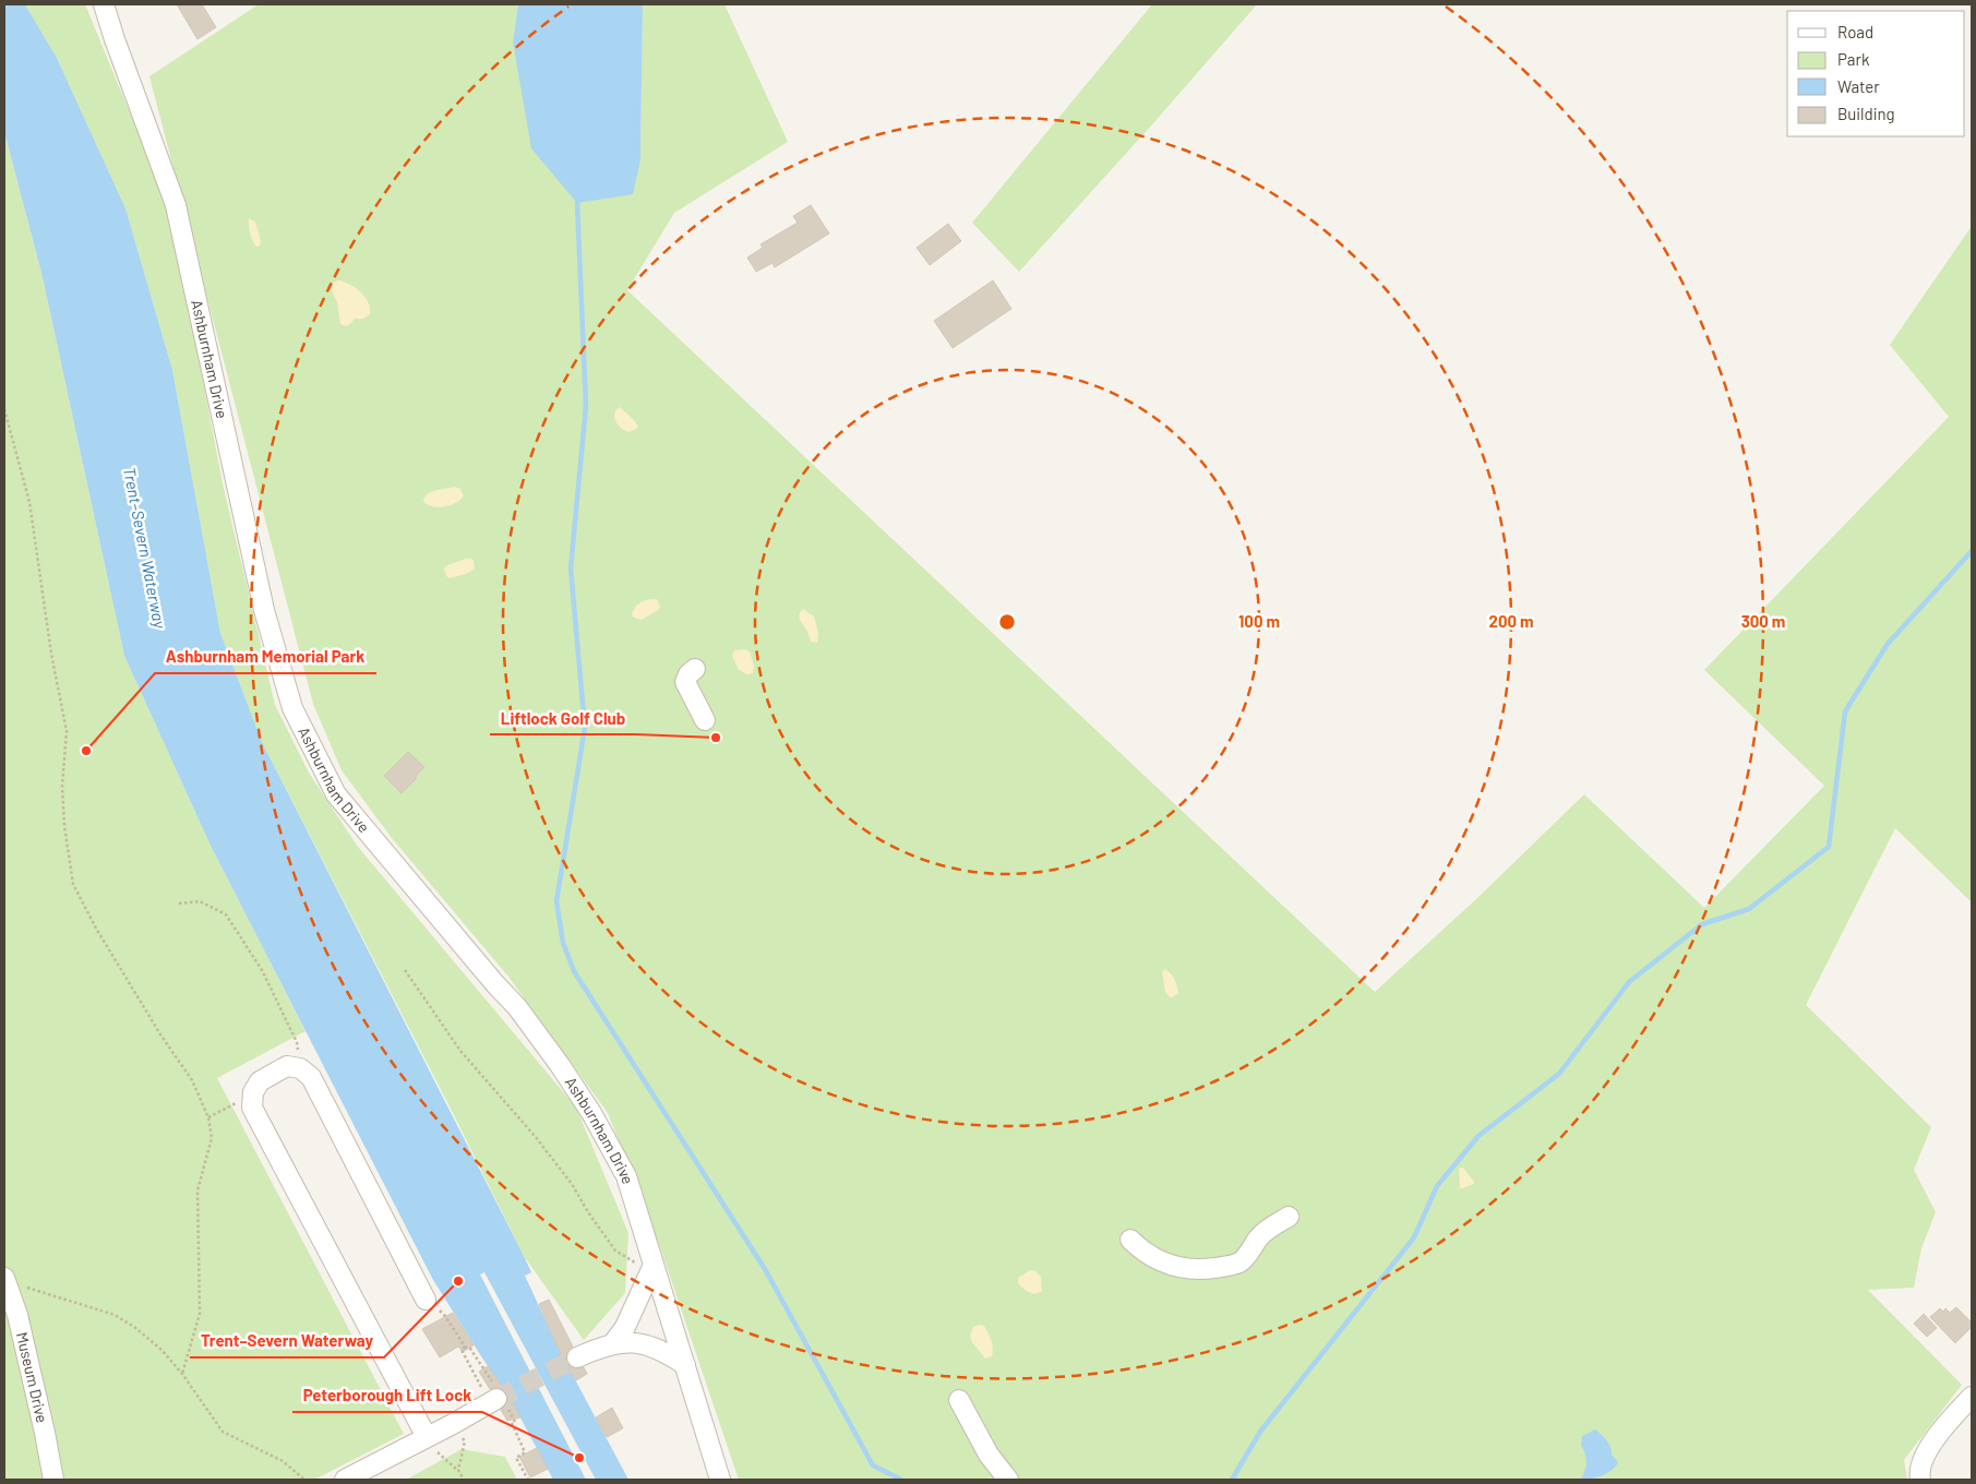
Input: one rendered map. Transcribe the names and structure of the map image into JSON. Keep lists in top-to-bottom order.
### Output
{
  "streets": {
    "street": ["Ashburnham Drive", "Museum Drive"]
  },
  "water": ["Trent–Severn Waterway"],
  "places": [
    "Liftlock Golf Club",
    "Ashburnham Memorial Park",
    "Trent–Severn Waterway",
    "Peterborough Lift Lock"
  ],
  "legend": [
    "Road",
    "Park",
    "Water",
    "Building"
  ],
  "rings": ["100 m", "200 m", "300 m"]
}
